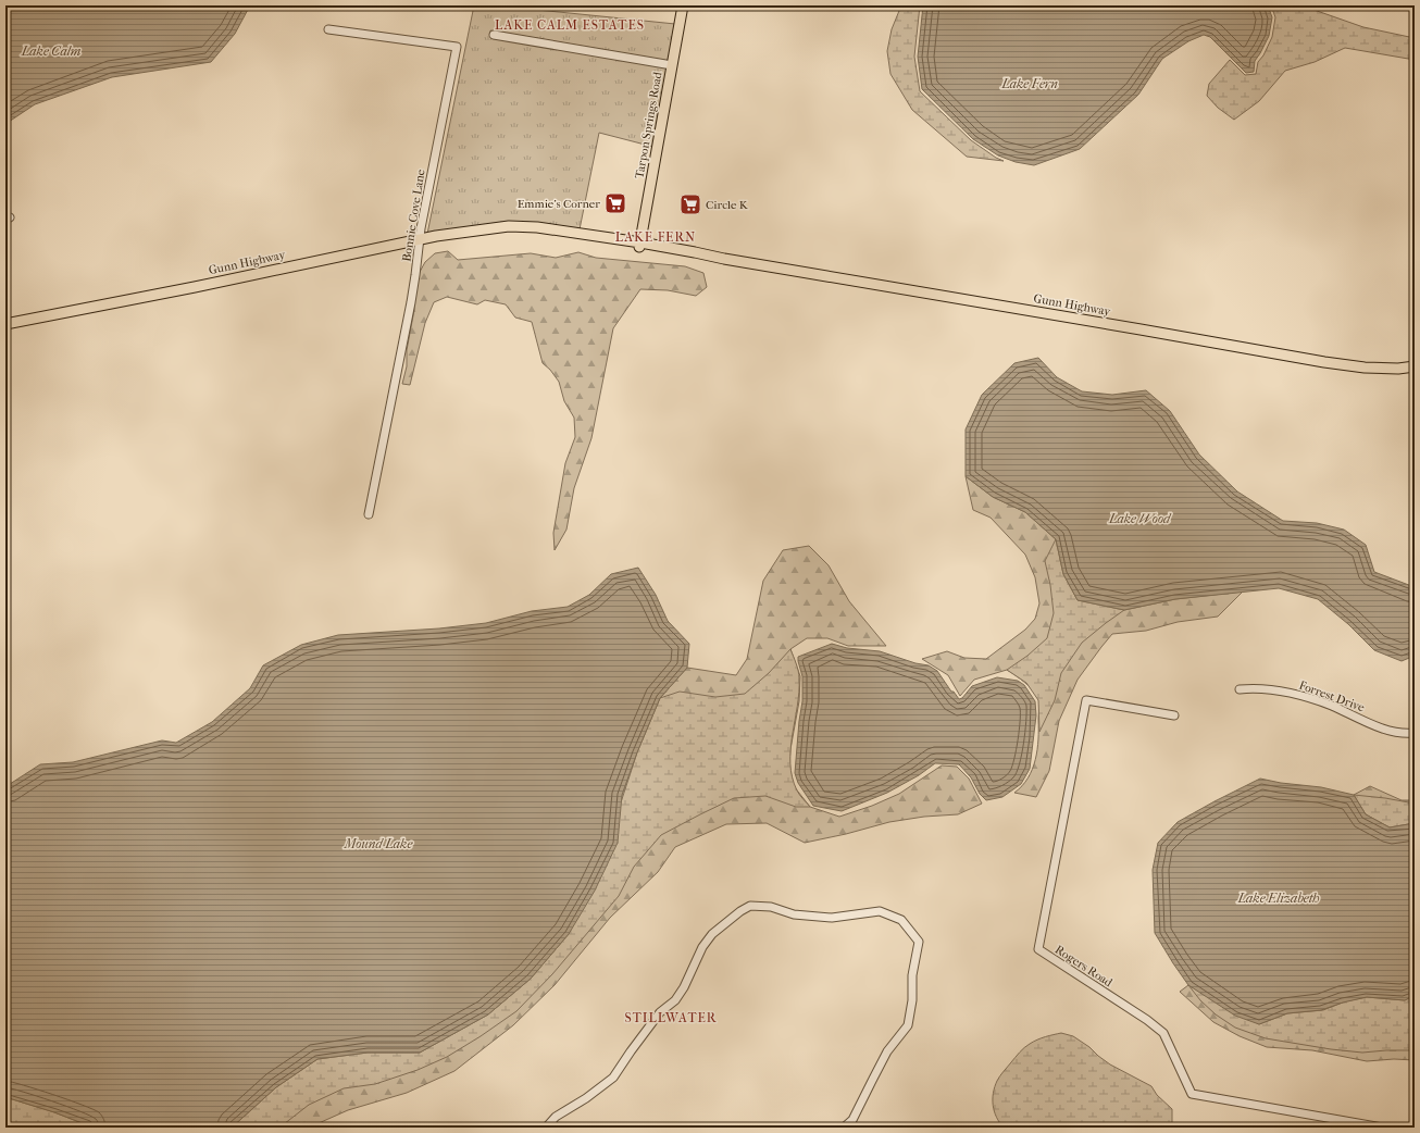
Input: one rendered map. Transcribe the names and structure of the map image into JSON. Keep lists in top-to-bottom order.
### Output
{
  "streets": {
    "main road": ["Tarpon Springs Road", "Gunn Highway"],
    "street": ["Bonnie Cove Lane", "Forrest Drive", "Rogers Road"]
  },
  "crossings": [
    ["Tarpon Springs Road", "Gunn Highway"],
    ["Bonnie Cove Lane", "Gunn Highway"]
  ],
  "districts": ["LAKE CALM ESTATES", "LAKE FERN", "STILLWATER"],
  "water": [
    "Lake Calm",
    "Lake Fern",
    "Lake Wood",
    "Mound Lake",
    "Lake Elizabeth"
  ],
  "places": {
    "supermarket": ["Emmie's Corner", "Circle K"]
  }
}
